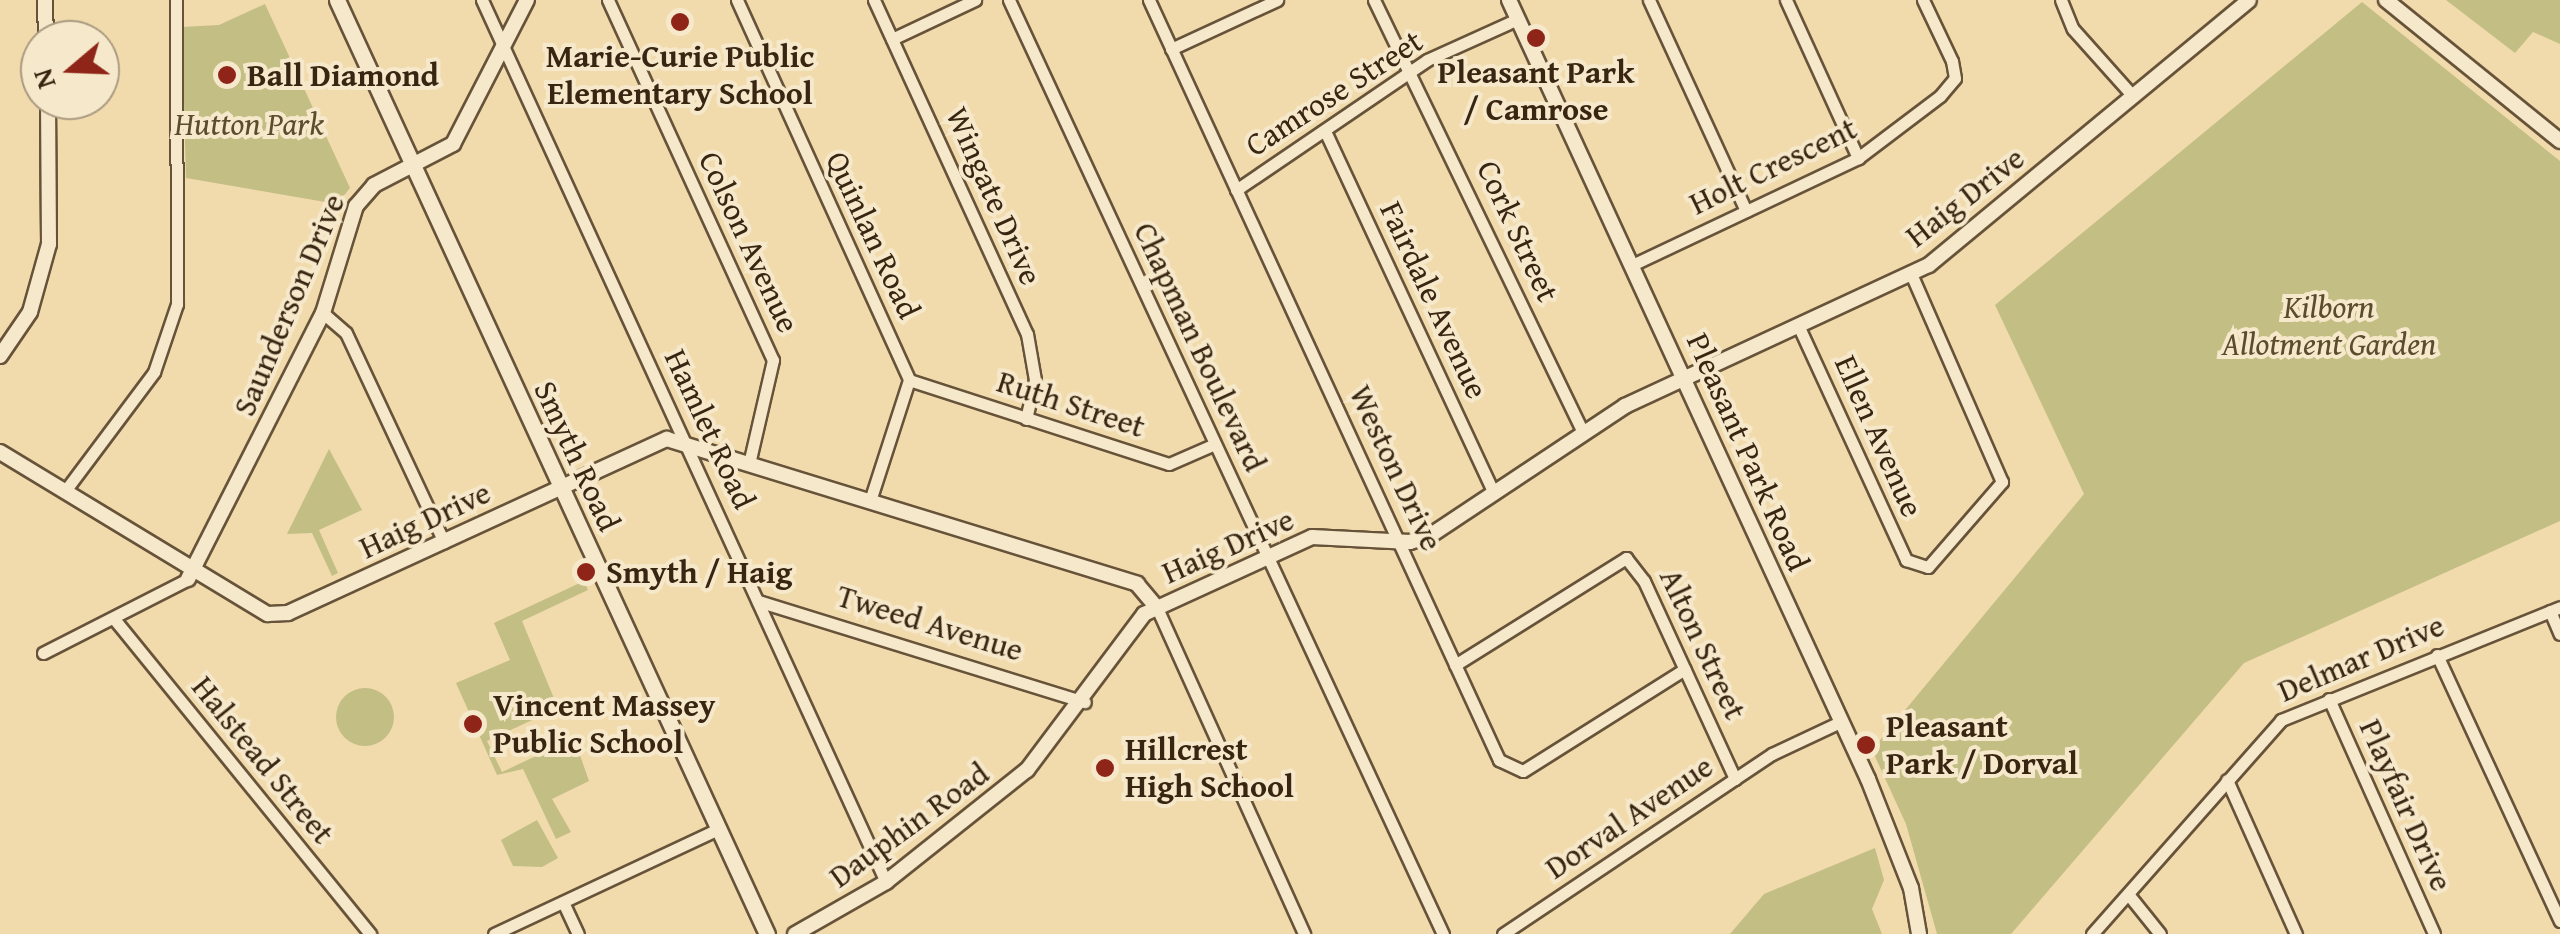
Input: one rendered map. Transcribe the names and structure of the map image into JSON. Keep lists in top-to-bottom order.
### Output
{
  "streets": {
    "main road": ["Smyth Road"],
    "street": [
      "Camrose Street",
      "Holt Crescent",
      "Wingate Drive",
      "Haig Drive",
      "Cork Street",
      "Quinlan Road",
      "Colson Avenue",
      "Fairdale Avenue",
      "Saunderson Drive",
      "Chapman Boulevard",
      "Ruth Street",
      "Hamlet Road",
      "Ellen Avenue",
      "Pleasant Park Road",
      "Weston Drive",
      "Tweed Avenue",
      "Alton Street",
      "Delmar Drive",
      "Halstead Street",
      "Playfair Drive",
      "Dorval Avenue",
      "Dauphin Road"
    ]
  },
  "crossings": [
    ["Camrose Street", "Cork Street"],
    ["Camrose Street", "Fairdale Avenue"],
    ["Camrose Street", "Pleasant Park Road"],
    ["Camrose Street", "Weston Drive"],
    ["Holt Crescent", "Pleasant Park Road"],
    ["Wingate Drive", "Ruth Street"],
    ["Haig Drive", "Cork Street"],
    ["Haig Drive", "Colson Avenue"],
    ["Haig Drive", "Fairdale Avenue"],
    ["Haig Drive", "Saunderson Drive"],
    ["Haig Drive", "Chapman Boulevard"],
    ["Haig Drive", "Hamlet Road"],
    ["Haig Drive", "Ellen Avenue"],
    ["Haig Drive", "Pleasant Park Road"],
    ["Haig Drive", "Smyth Road"],
    ["Haig Drive", "Weston Drive"],
    ["Haig Drive", "Dauphin Road"],
    ["Quinlan Road", "Ruth Street"],
    ["Saunderson Drive", "Hamlet Road"],
    ["Saunderson Drive", "Smyth Road"],
    ["Chapman Boulevard", "Ruth Street"],
    ["Hamlet Road", "Tweed Avenue"],
    ["Hamlet Road", "Dauphin Road"],
    ["Pleasant Park Road", "Dorval Avenue"],
    ["Weston Drive", "Alton Street"],
    ["Tweed Avenue", "Dauphin Road"],
    ["Alton Street", "Dorval Avenue"],
    ["Delmar Drive", "Playfair Drive"]
  ],
  "parks": ["Hutton Park", "Kilborn Allotment Garden"],
  "places": [
    "Marie-Curie Public Elementary School",
    "Pleasant Park / Camrose",
    "Ball Diamond",
    "Smyth / Haig",
    "Vincent Massey Public School",
    "Pleasant Park / Dorval",
    "Hillcrest High School"
  ],
  "north": "left"
}
